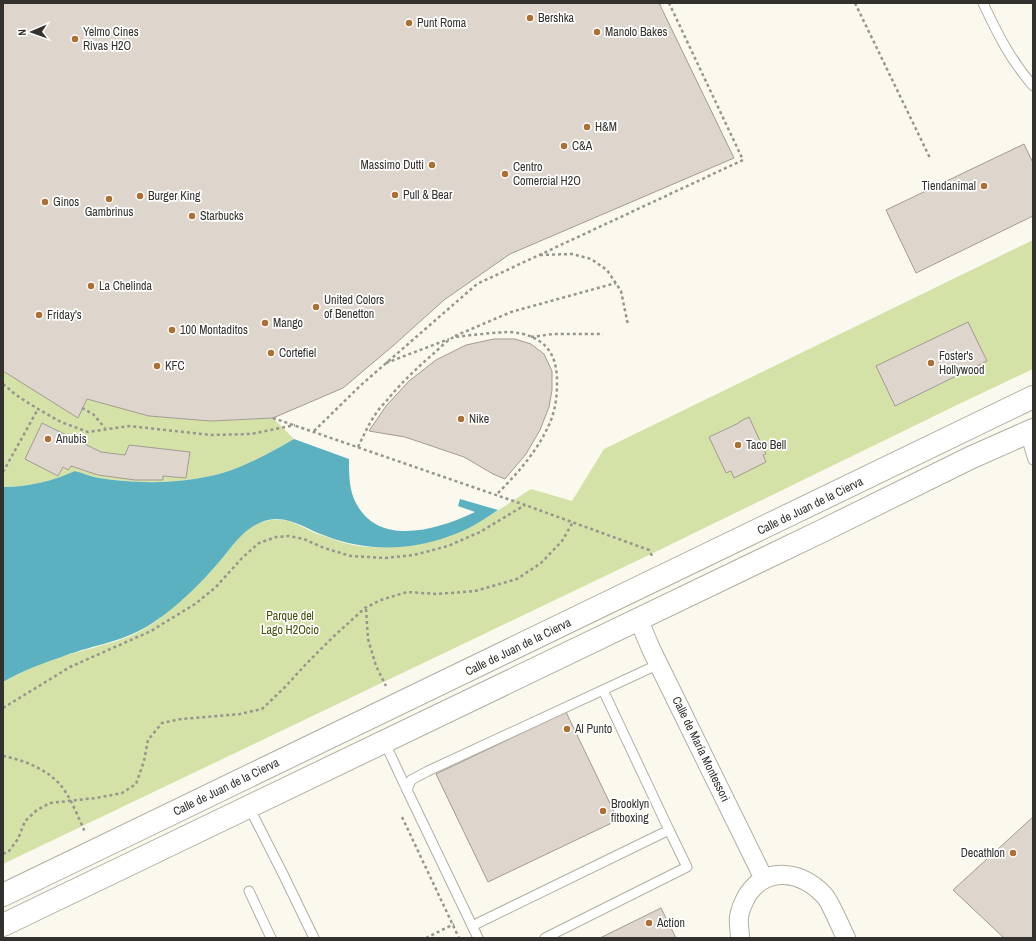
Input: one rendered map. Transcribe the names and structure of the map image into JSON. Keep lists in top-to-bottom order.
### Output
{
  "streets": {
    "street": ["Calle de Juan de la Cierva", "Calle de María Montessori"]
  },
  "parks": ["Parque del Lago H2Ocio"],
  "places": [
    "Bershka",
    "Punt Roma",
    "Manolo Bakes",
    "Yelmo Cines Rivas H2O",
    "H&M",
    "C&A",
    "Massimo Dutti",
    "Centro Comercial H2O",
    "Tiendanimal",
    "Pull & Bear",
    "Burger King",
    "Gambrinus",
    "Ginos",
    "Starbucks",
    "La Chelinda",
    "United Colors of Benetton",
    "Friday's",
    "Mango",
    "100 Montaditos",
    "Cortefiel",
    "Foster's Hollywood",
    "KFC",
    "Nike",
    "Anubis",
    "Taco Bell",
    "Al Punto",
    "Brooklyn fitboxing",
    "Decathlon",
    "Action"
  ],
  "north": "left"
}
